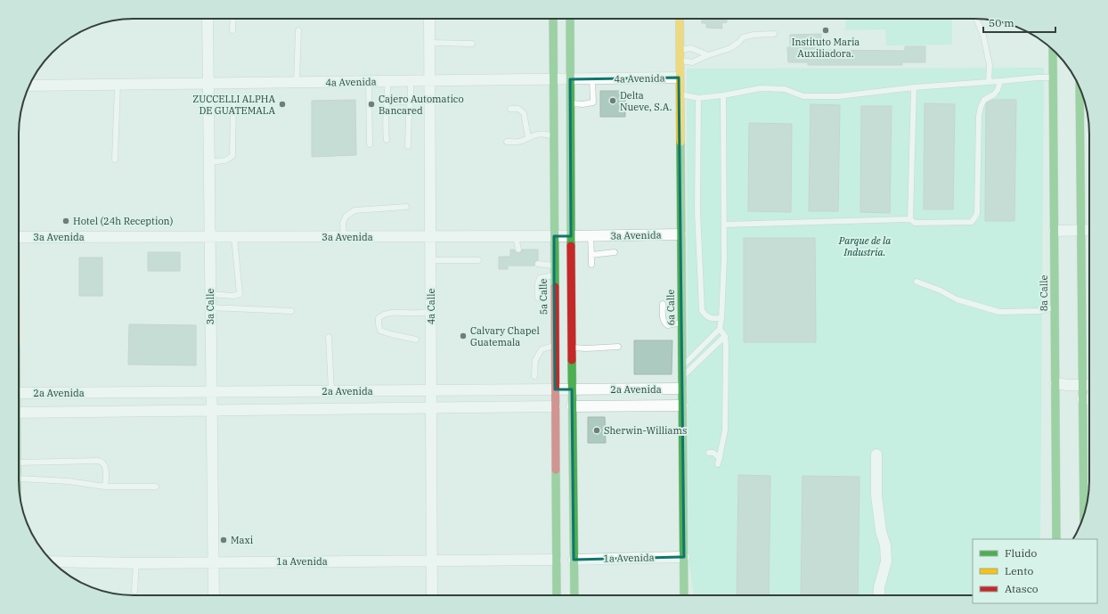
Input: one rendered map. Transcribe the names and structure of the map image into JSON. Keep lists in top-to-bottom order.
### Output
{
  "streets": {
    "main road": ["8a Calle", "5a Calle", "6a Calle"],
    "street": [
      "4a Avenida",
      "3a Avenida",
      "3a Calle",
      "4a Calle",
      "2a Avenida",
      "1a Avenida"
    ]
  },
  "crossings": [
    ["4a Avenida", "5a Calle"],
    ["4a Avenida", "3a Calle"],
    ["4a Avenida", "4a Calle"],
    ["4a Avenida", "6a Calle"],
    ["3a Avenida", "5a Calle"],
    ["3a Avenida", "3a Calle"],
    ["3a Avenida", "4a Calle"],
    ["3a Avenida", "6a Calle"],
    ["5a Calle", "2a Avenida"],
    ["5a Calle", "1a Avenida"],
    ["3a Calle", "2a Avenida"],
    ["3a Calle", "1a Avenida"],
    ["4a Calle", "2a Avenida"],
    ["4a Calle", "1a Avenida"],
    ["6a Calle", "2a Avenida"],
    ["6a Calle", "1a Avenida"]
  ],
  "parks": ["Parque de la Industria."],
  "places": [
    "Instituto Maria Auxiliadora.",
    "Delta Nueve, S.A.",
    "ZUCCELLI ALPHA DE GUATEMALA",
    "Cajero Automatico Bancared",
    "Hotel (24h Reception)",
    "Calvary Chapel Guatemala",
    "Sherwin-Williams",
    "Maxi"
  ],
  "legend": ["Fluido", "Lento", "Atasco"],
  "scale_bar": "50 m"
}
